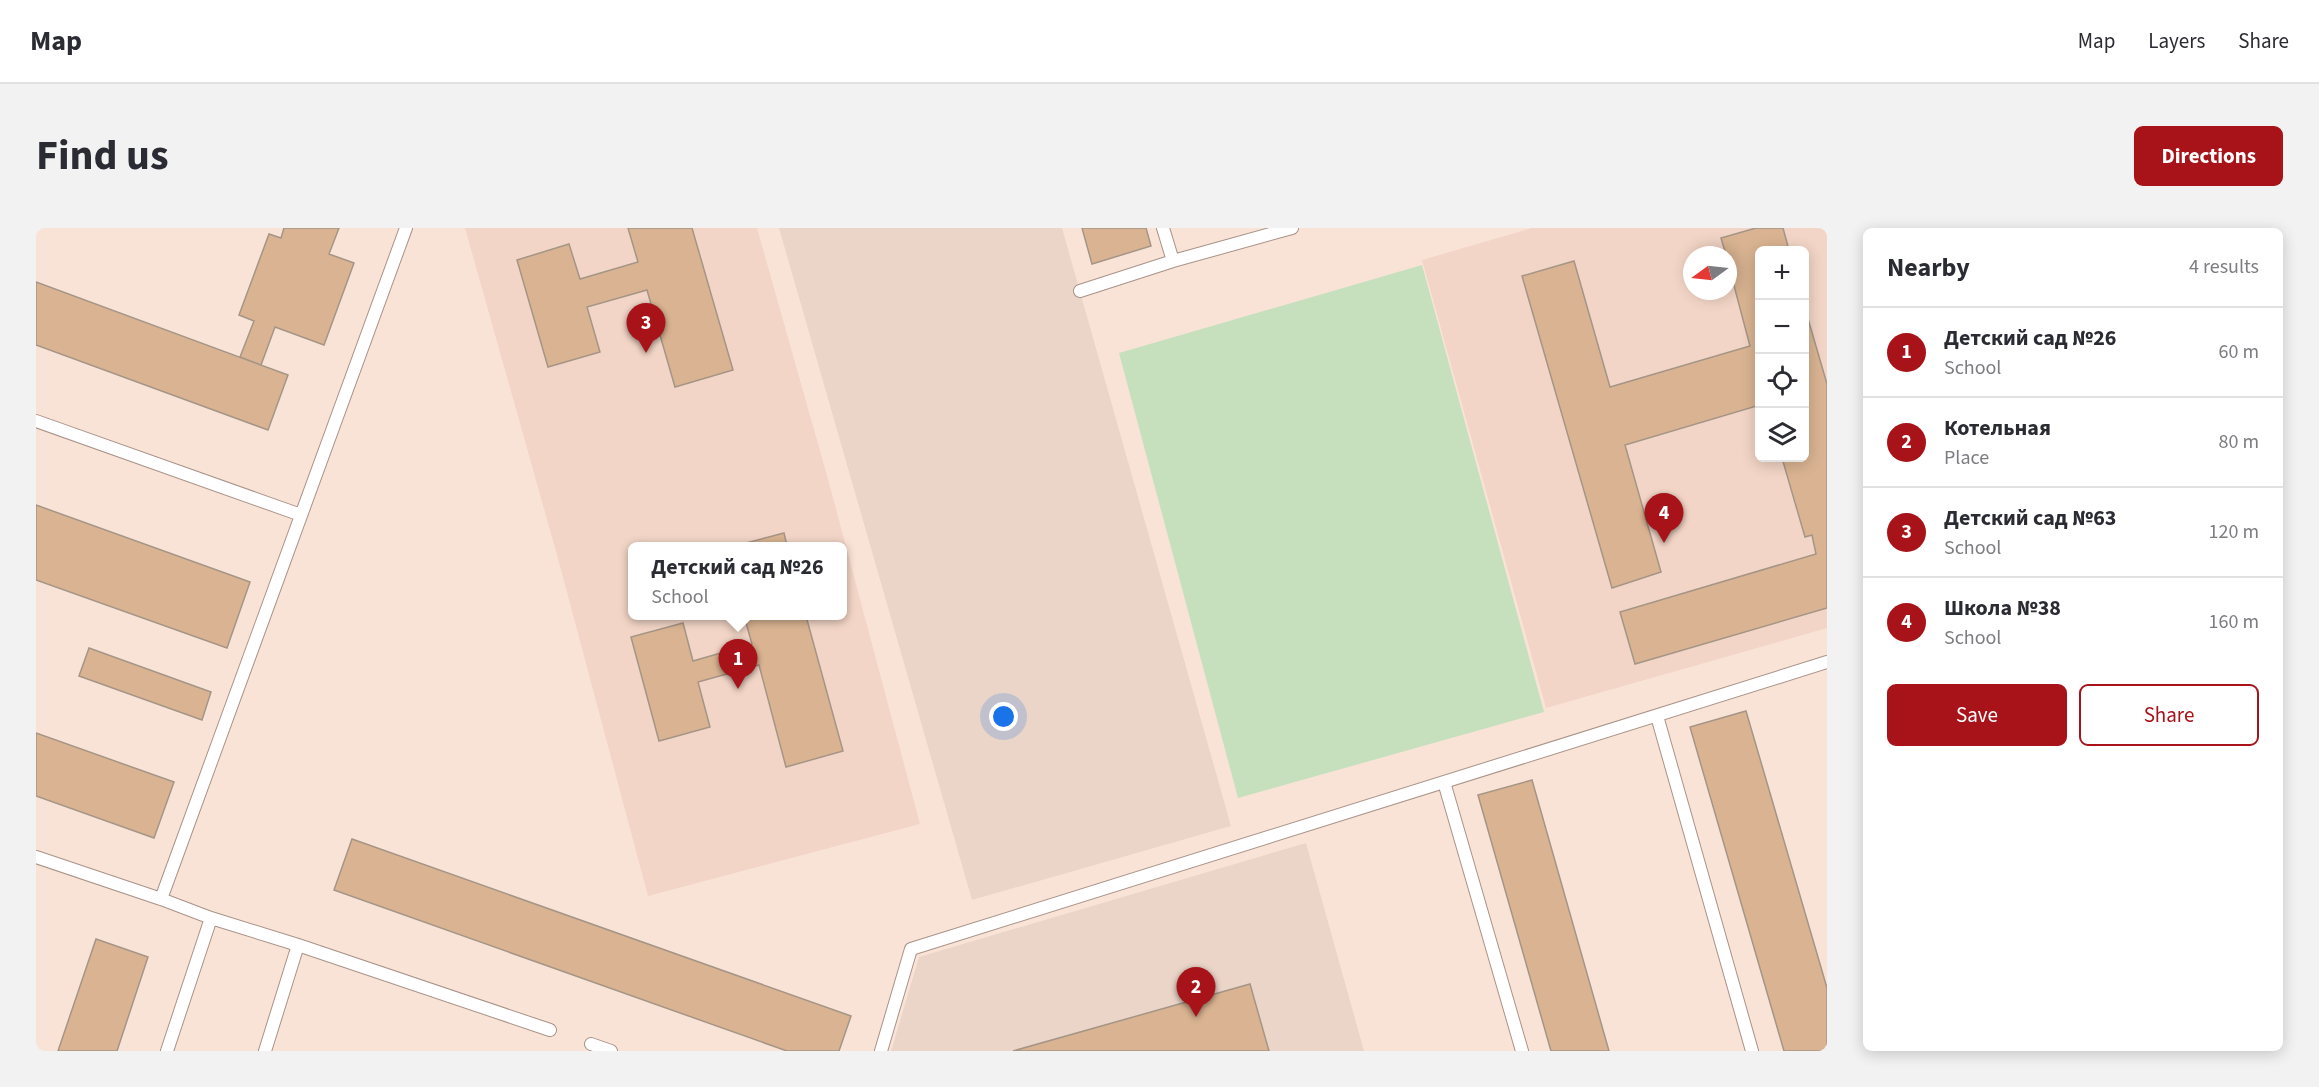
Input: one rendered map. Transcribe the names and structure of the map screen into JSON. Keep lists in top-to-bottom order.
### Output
{
  "north": "left",
  "page": {
    "header": "Map",
    "nav": ["Map", "Layers", "Share"],
    "title": "Find us",
    "buttons": [
      "Directions",
      ["Save", "Share"]
    ],
    "heading": ["Nearby", "4 results"],
    "map_buttons": ["+", "−"],
    "pins": [
      "3",
      "4",
      "1",
      "2"
    ],
    "list": [
      {
        "mark": "1",
        "name": "Детский сад №26",
        "note": "School",
        "value": "60 m"
      },
      {
        "mark": "2",
        "name": "Котельная",
        "note": "Place",
        "value": "80 m"
      },
      {
        "mark": "3",
        "name": "Детский сад №63",
        "note": "School",
        "value": "120 m"
      },
      {
        "mark": "4",
        "name": "Школа №38",
        "note": "School",
        "value": "160 m"
      }
    ],
    "popup": ["Детский сад №26", "School"]
  }
}
